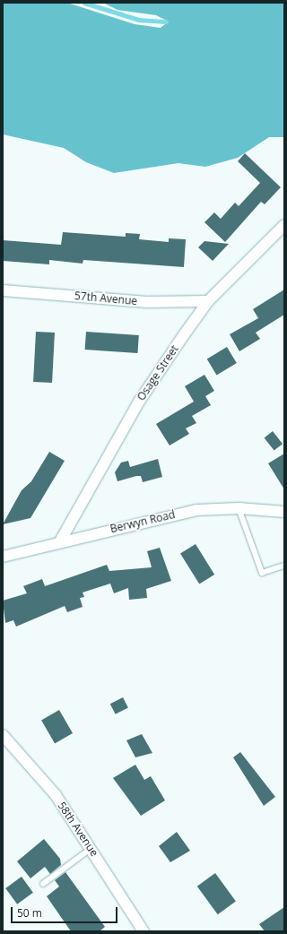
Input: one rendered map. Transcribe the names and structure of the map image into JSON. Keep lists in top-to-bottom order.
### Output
{
  "streets": {
    "street": [
      "57th Avenue",
      "Osage Street",
      "Berwyn Road",
      "58th Avenue"
    ]
  },
  "crossings": [
    ["57th Avenue", "Osage Street"],
    ["Osage Street", "Berwyn Road"]
  ],
  "scale_bar": "50 m"
}
